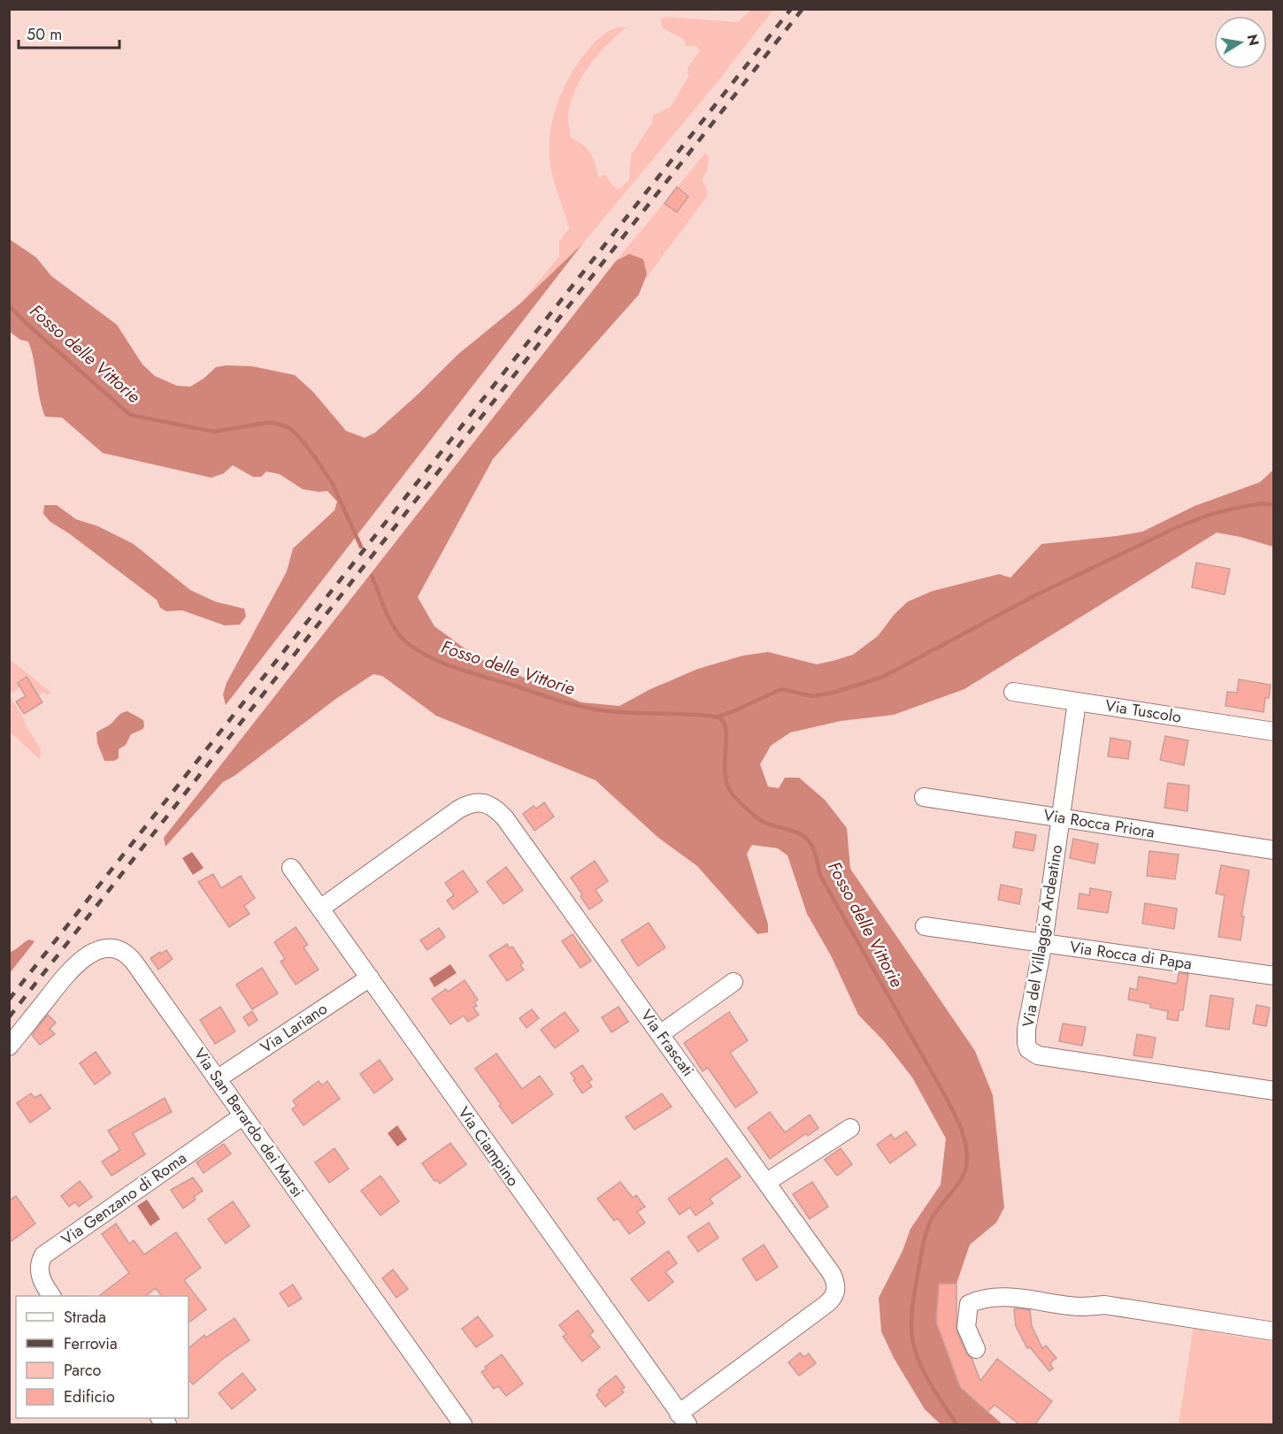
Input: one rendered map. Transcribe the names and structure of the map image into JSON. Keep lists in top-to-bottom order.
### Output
{
  "streets": {
    "street": [
      "Via Tuscolo",
      "Via Rocca Priora",
      "Via del Villaggio Ardeatino",
      "Via Rocca di Papa",
      "Via Lariano",
      "Via Frascati",
      "Via San Berardo dei Marsi",
      "Via Ciampino",
      "Via Genzano di Roma"
    ]
  },
  "crossings": [
    ["Via Tuscolo", "Via del Villaggio Ardeatino"],
    ["Via Rocca Priora", "Via del Villaggio Ardeatino"],
    ["Via del Villaggio Ardeatino", "Via Rocca di Papa"],
    ["Via Lariano", "Via San Berardo dei Marsi"],
    ["Via Lariano", "Via Ciampino"],
    ["Via Frascati", "Via Ciampino"],
    ["Via San Berardo dei Marsi", "Via Genzano di Roma"]
  ],
  "water": ["Fosso delle Vittorie"],
  "legend": [
    "Strada",
    "Ferrovia",
    "Parco",
    "Edificio"
  ],
  "scale_bar": "50 m",
  "north": "right"
}
